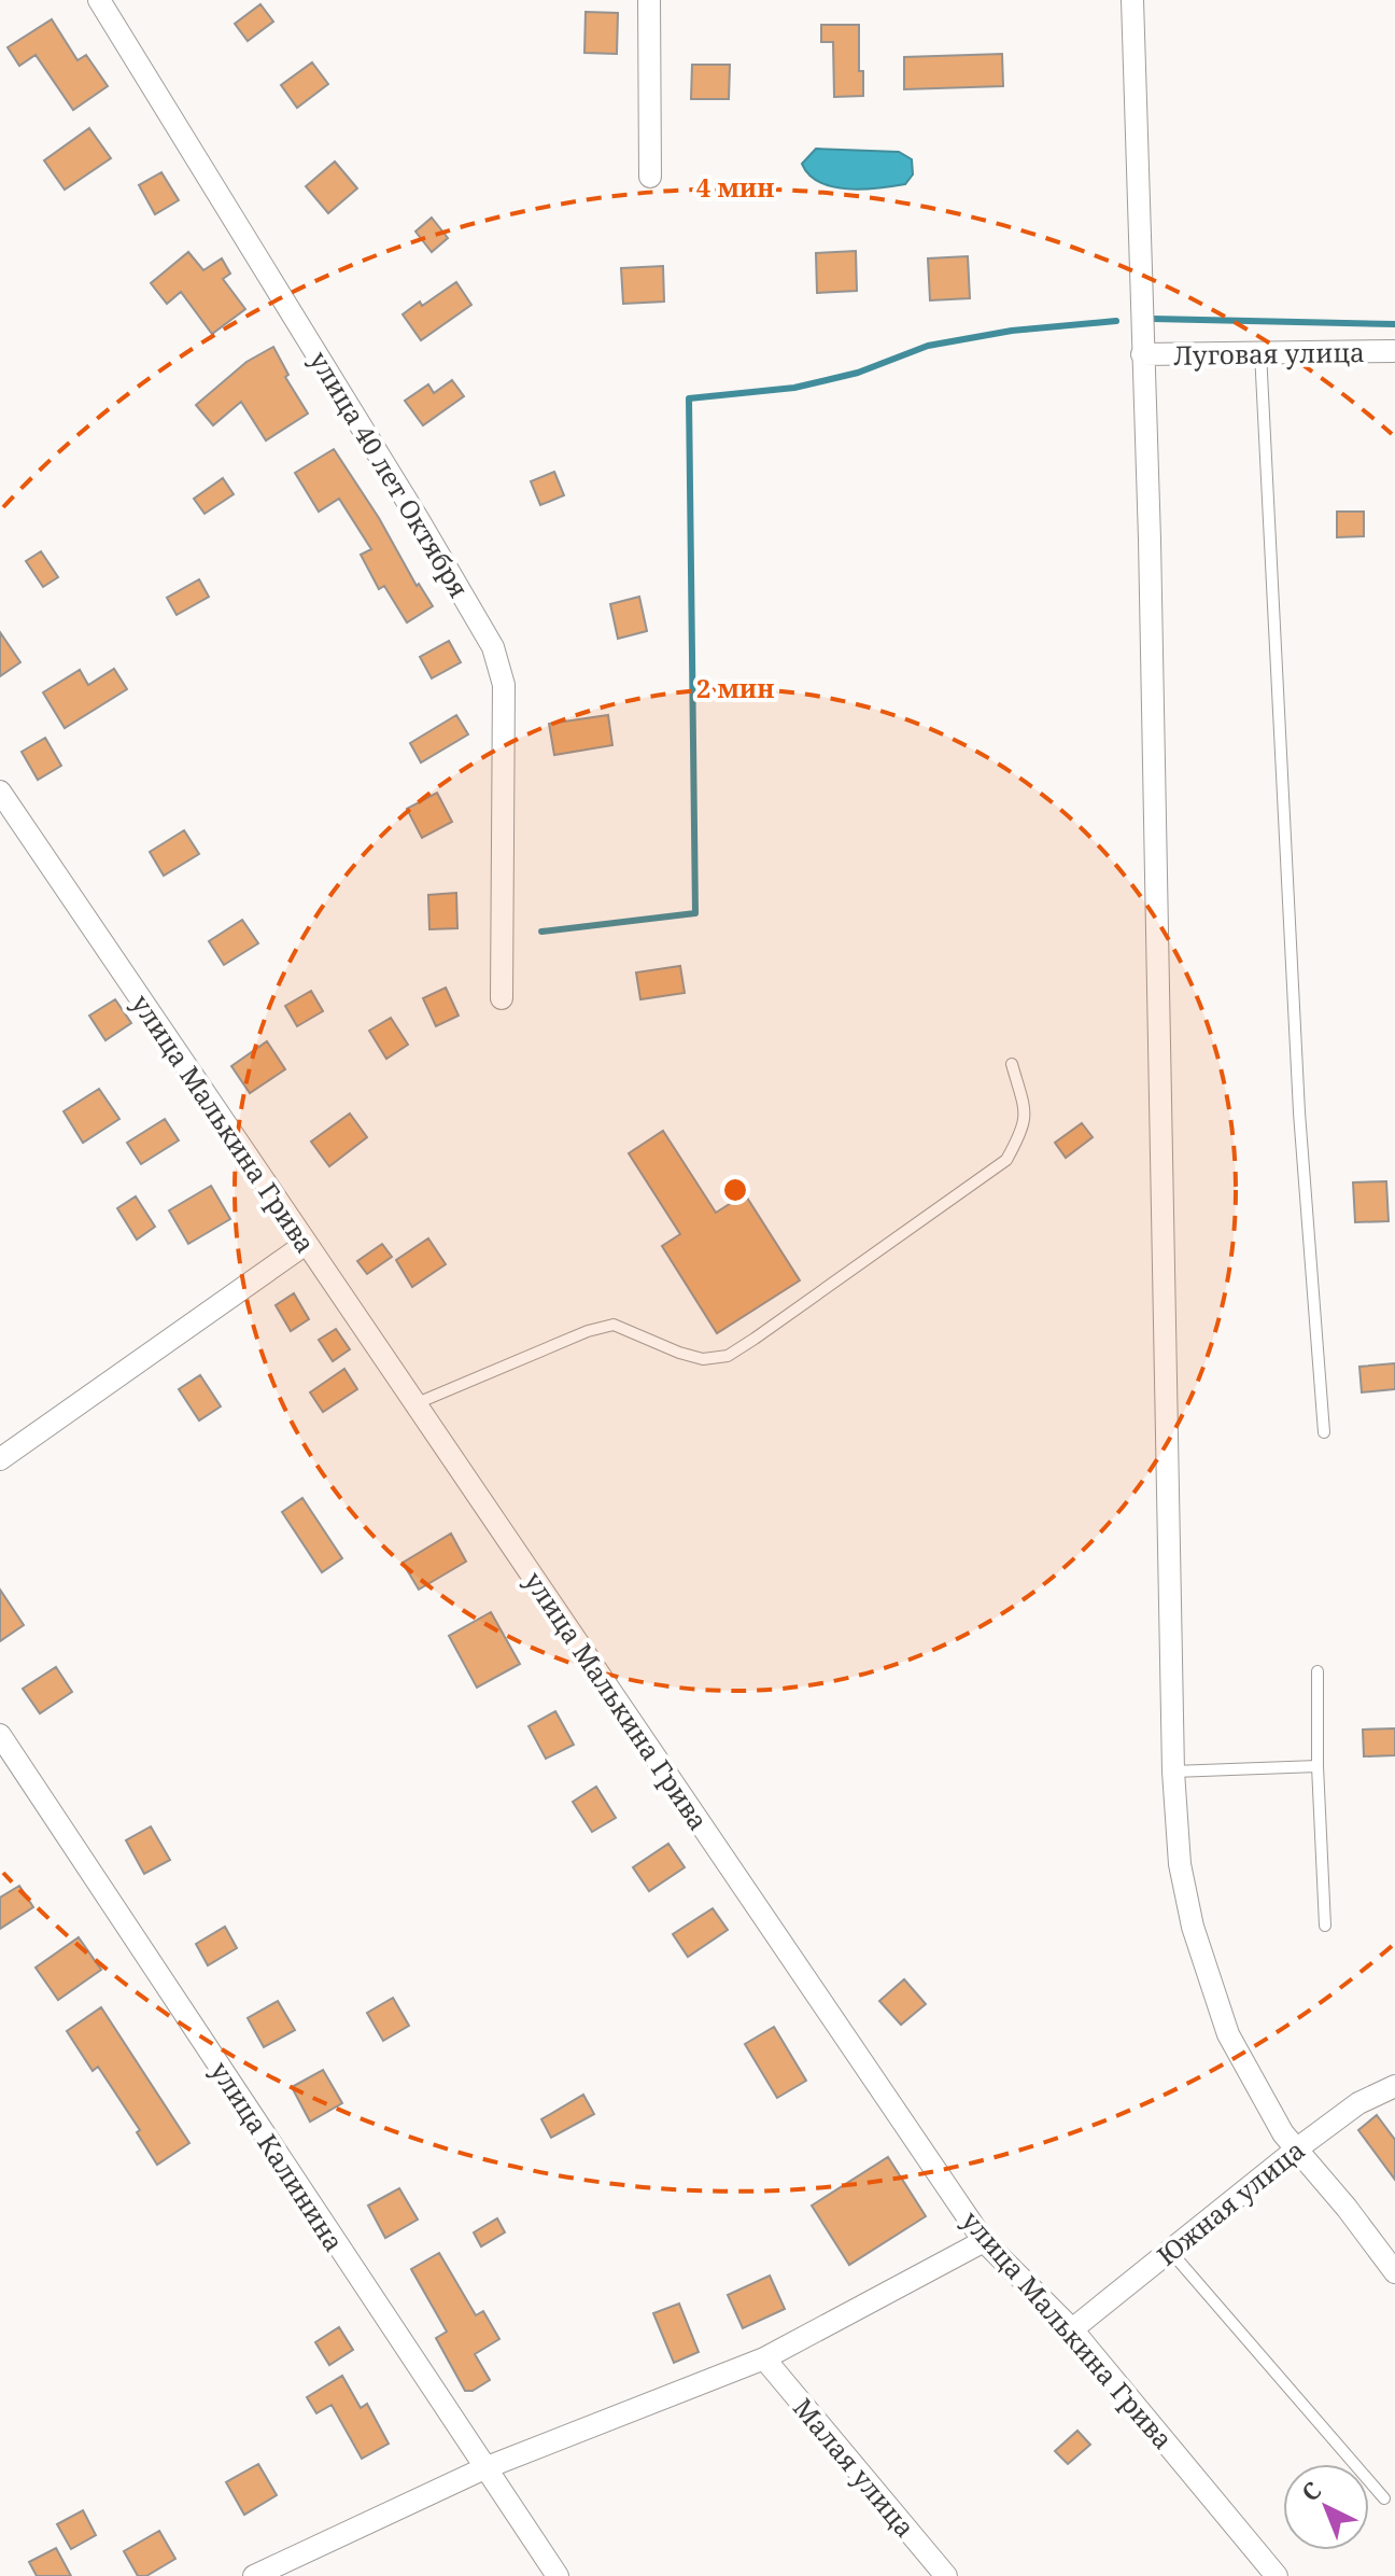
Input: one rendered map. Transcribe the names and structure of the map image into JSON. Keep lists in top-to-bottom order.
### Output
{
  "streets": {
    "street": [
      "Луговая улица",
      "улица 40 лет Октября",
      "улица Малькина Грива",
      "улица Калинина",
      "Южная улица",
      "Малая улица"
    ]
  },
  "crossings": [
    ["улица Малькина Грива", "Южная улица"]
  ],
  "north": "top left",
  "rings": ["4 мин", "2 мин"]
}
